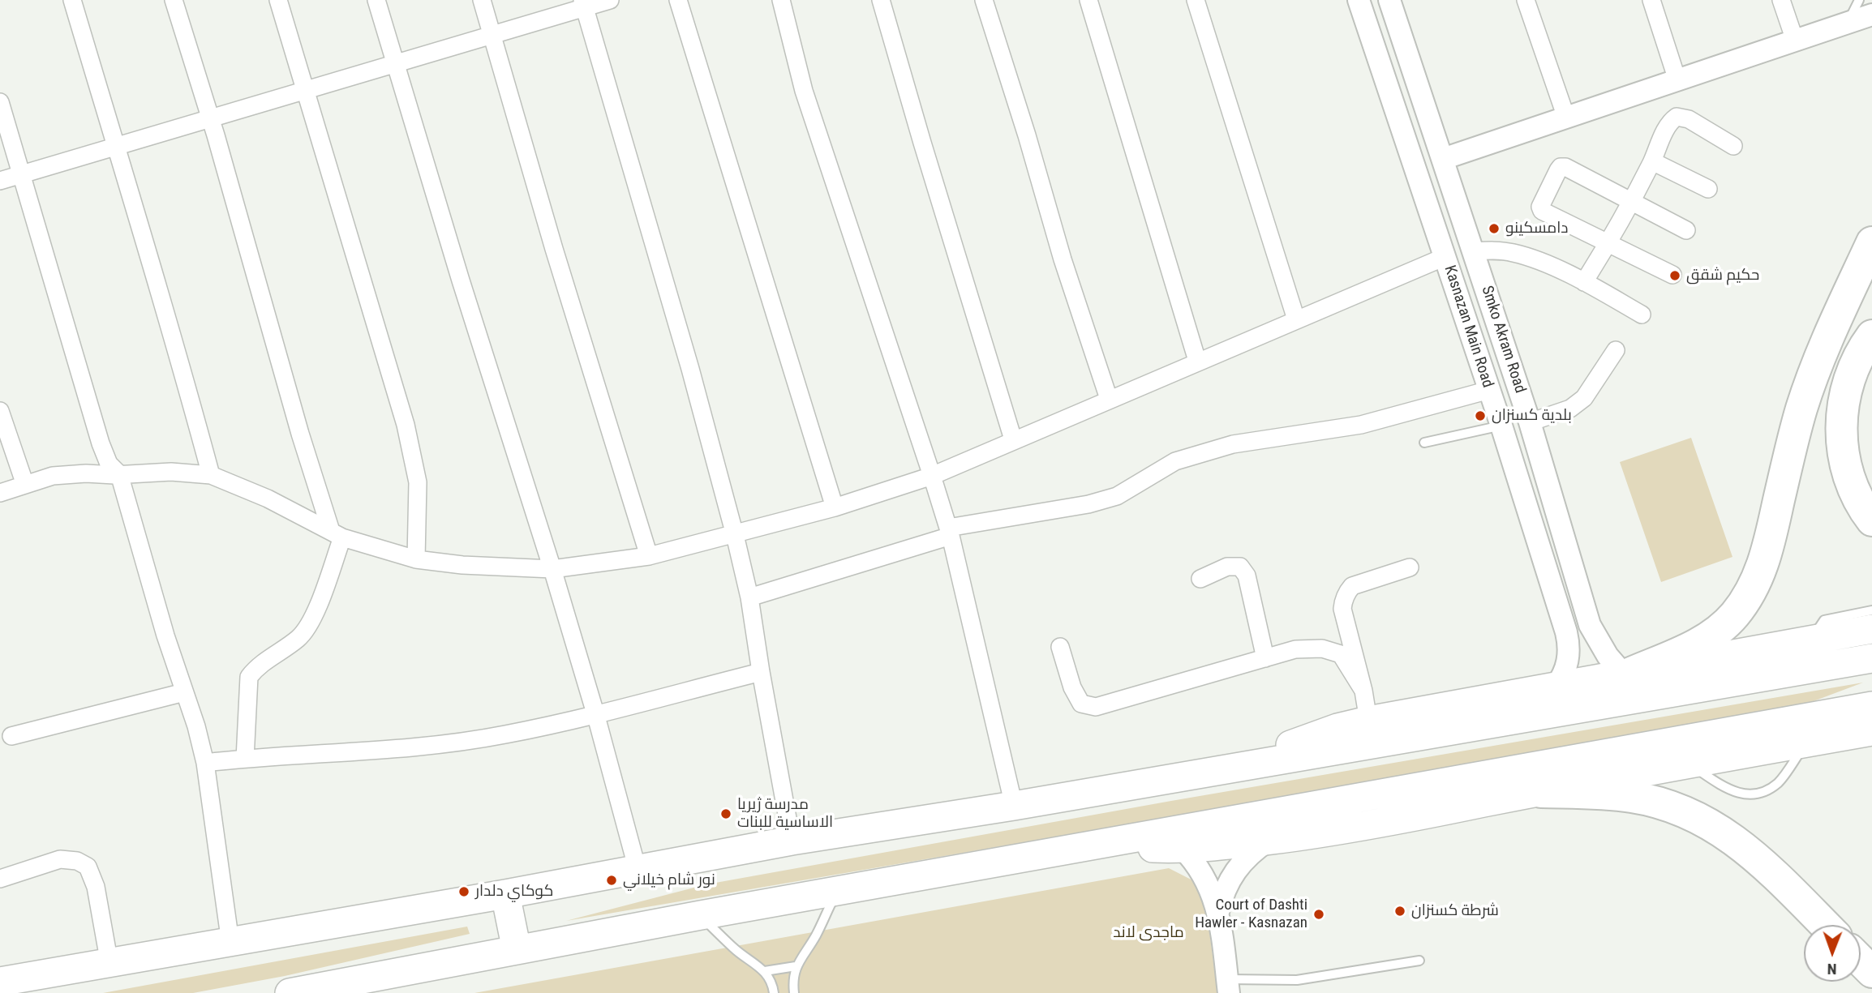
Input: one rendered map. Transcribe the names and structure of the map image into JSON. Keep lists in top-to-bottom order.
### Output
{
  "streets": {
    "street": ["Kasnazan Main Road", "Smko Akram Road"]
  },
  "parks": ["ماجدی لاند"],
  "places": [
    "دامسكينو",
    "حكيم شقق",
    "بلدية كسنزان",
    "مدرسة ژيريا الاساسية للبنات",
    "نور شام خيلاني",
    "كوكاي دلدار",
    "شرطة كسنزان",
    "Court of Dashti Hawler - Kasnazan"
  ],
  "north": "bottom"
}
